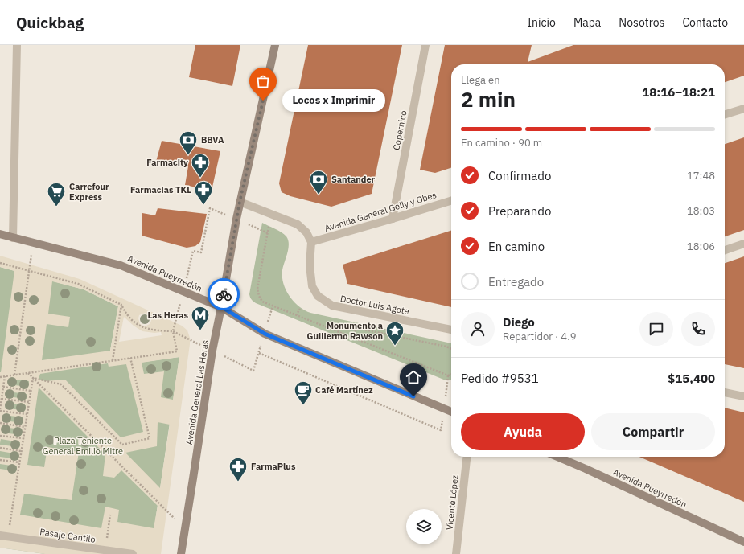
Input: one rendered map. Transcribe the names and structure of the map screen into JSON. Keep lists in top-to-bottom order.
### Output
{
  "streets": {
    "main road": ["Avenida Pueyrredón", "Avenida General Las Heras"],
    "street": [
      "Copernico",
      "Avenida General Gelly y Obes",
      "Doctor Luis Agote",
      "Vicente López",
      "Pasaje Cantilo"
    ]
  },
  "crossings": [
    ["Copernico", "Avenida General Gelly y Obes"],
    ["Avenida General Gelly y Obes", "Doctor Luis Agote"],
    ["Avenida Pueyrredón", "Avenida General Las Heras"]
  ],
  "parks": ["Plaza Teniente General Emilio Mitre"],
  "places": {
    "other": ["Locos x Imprimir"],
    "bank": ["BBVA", "Santander"],
    "pharmacy": ["Farmacity", "Farmacias TKL", "FarmaPlus"],
    "supermarket": ["Carrefour Express"],
    "metro station": ["Las Heras"],
    "place": ["Monumento a Guillermo Rawson"],
    "cafe": ["Café Martínez"]
  },
  "page": {
    "header": "Quickbag",
    "nav": [
      "Inicio",
      "Mapa",
      "Nosotros",
      "Contacto"
    ],
    "heading": ["2 min", "Llega en", "18:16–18:21"],
    "panel": [
      "Diego",
      "Repartidor · 4.9",
      "Pedido #9531",
      "$15,400"
    ],
    "bubble": "Locos x Imprimir",
    "bar": "En camino · 90 m",
    "list": [
      ["Confirmado", "17:48"],
      ["Preparando", "18:03"],
      ["En camino", "18:06"],
      "Entregado"
    ],
    "buttons": ["Ayuda", "Compartir"]
  }
}
